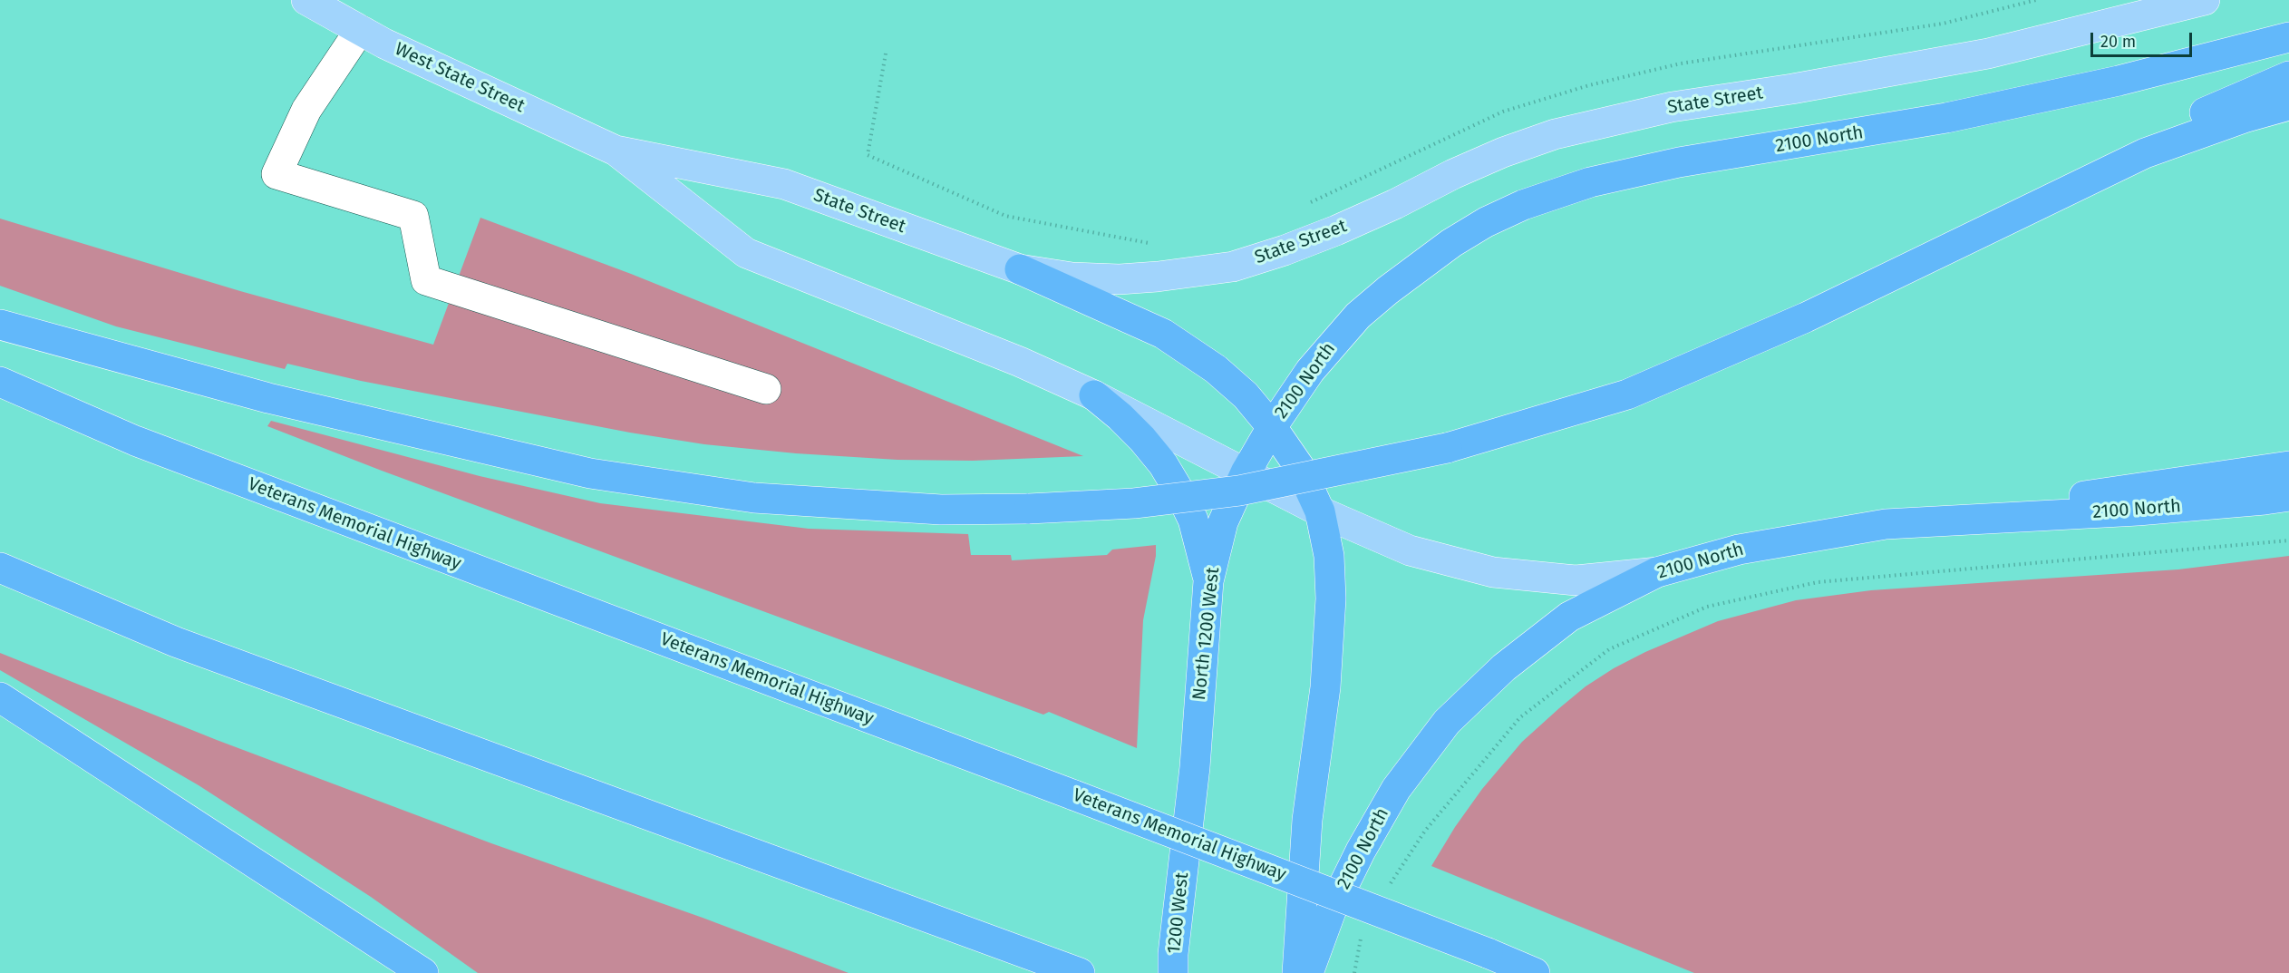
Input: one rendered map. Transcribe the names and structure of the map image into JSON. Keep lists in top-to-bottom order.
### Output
{
  "streets": {
    "highway": [
      "2100 North",
      "Veterans Memorial Highway",
      "North 1200 West",
      "1200 West"
    ],
    "main road": ["West State Street", "State Street"]
  },
  "crossings": [
    ["West State Street", "State Street"],
    ["2100 North", "North 1200 West"],
    ["North 1200 West", "1200 West"]
  ],
  "scale_bar": "20 m"
}
